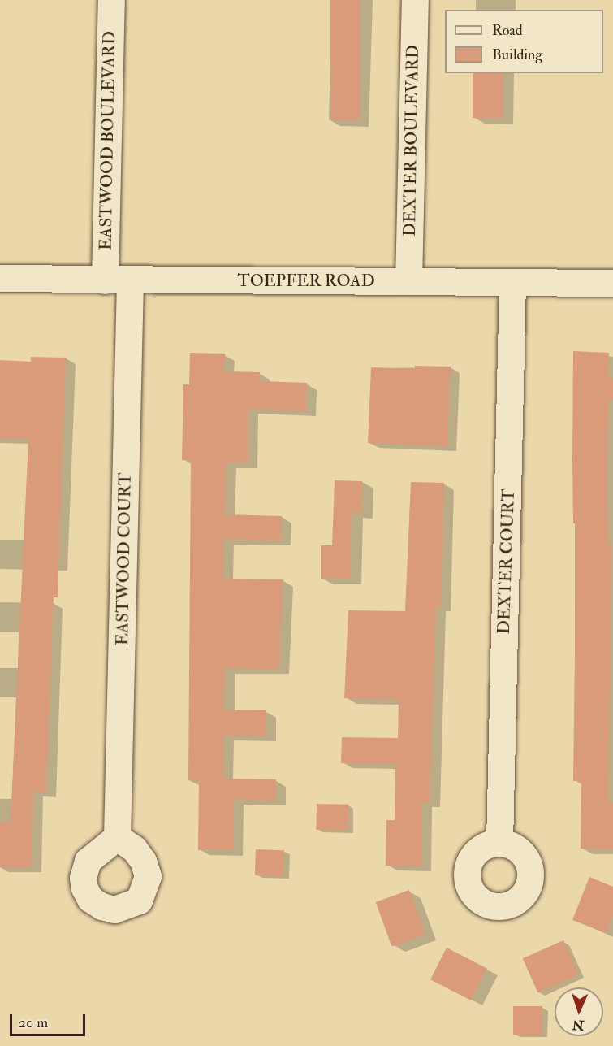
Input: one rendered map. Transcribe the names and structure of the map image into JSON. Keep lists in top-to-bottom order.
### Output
{
  "streets": {
    "street": [
      "EASTWOOD BOULEVARD",
      "DEXTER BOULEVARD",
      "TOEPFER ROAD",
      "EASTWOOD COURT",
      "DEXTER COURT"
    ]
  },
  "crossings": [
    ["EASTWOOD BOULEVARD", "TOEPFER ROAD"],
    ["DEXTER BOULEVARD", "TOEPFER ROAD"],
    ["TOEPFER ROAD", "EASTWOOD COURT"],
    ["TOEPFER ROAD", "DEXTER COURT"]
  ],
  "legend": ["Road", "Building"],
  "scale_bar": "20 m",
  "north": "bottom"
}
